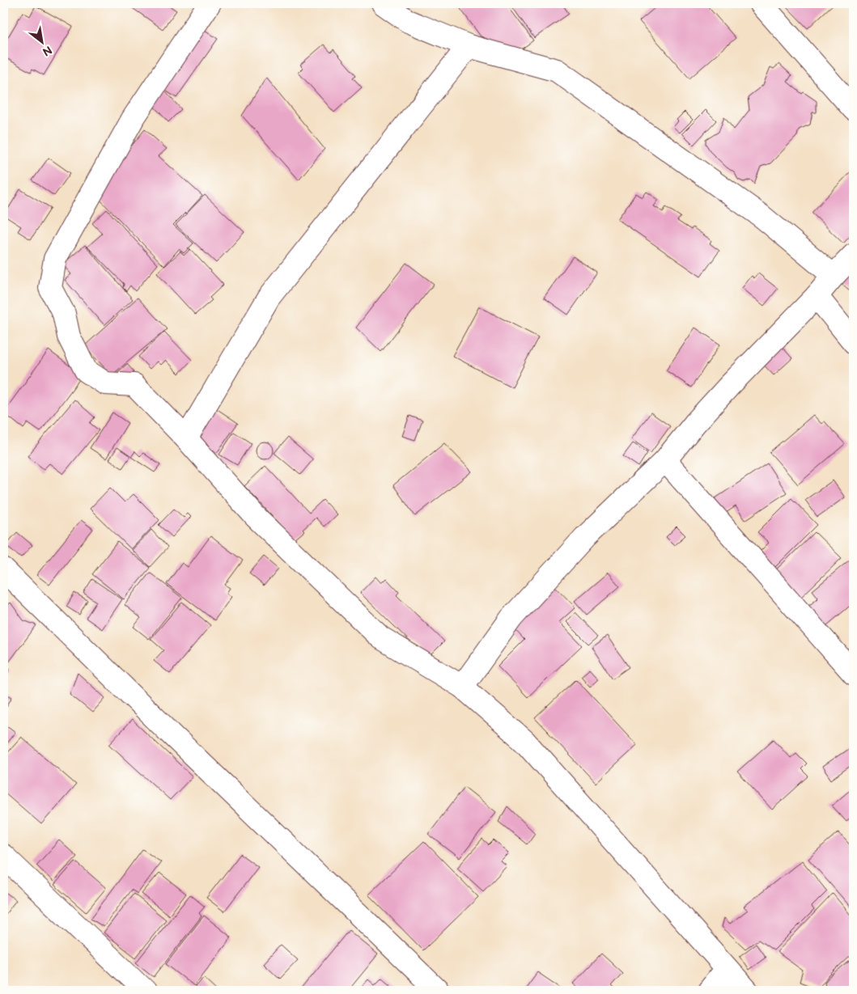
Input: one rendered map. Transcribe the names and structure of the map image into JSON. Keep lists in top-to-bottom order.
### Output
{
  "north": "bottom right"
}
